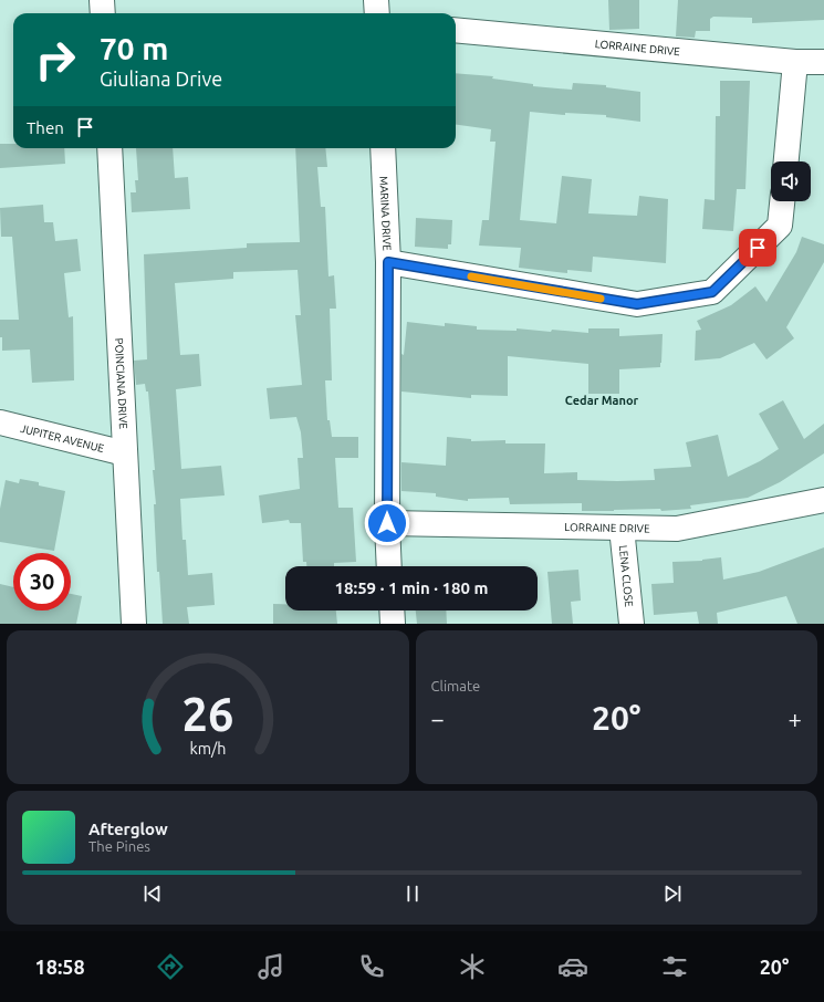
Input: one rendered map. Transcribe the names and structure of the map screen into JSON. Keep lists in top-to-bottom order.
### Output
{
  "streets": {
    "street": [
      "LORRAINE DRIVE",
      "MARINA DRIVE",
      "POINCIANA DRIVE",
      "JUPITER AVENUE",
      "LENA CLOSE"
    ]
  },
  "crossings": [
    ["LORRAINE DRIVE", "MARINA DRIVE"],
    ["LORRAINE DRIVE", "LENA CLOSE"],
    ["POINCIANA DRIVE", "JUPITER AVENUE"]
  ],
  "districts": ["Cedar Manor"],
  "page": {
    "turn": ["70 m", "Giuliana Drive"],
    "then": "Then",
    "limit": "30",
    "trip": "18:59 · 1 min · 180 m",
    "tile": "Climate",
    "heat": ["−", "20°", "+"],
    "song": ["Afterglow", "The Pines"],
    "tabs": ["18:58", "20°"],
    "gauge": ["26", "km/h"]
  }
}
